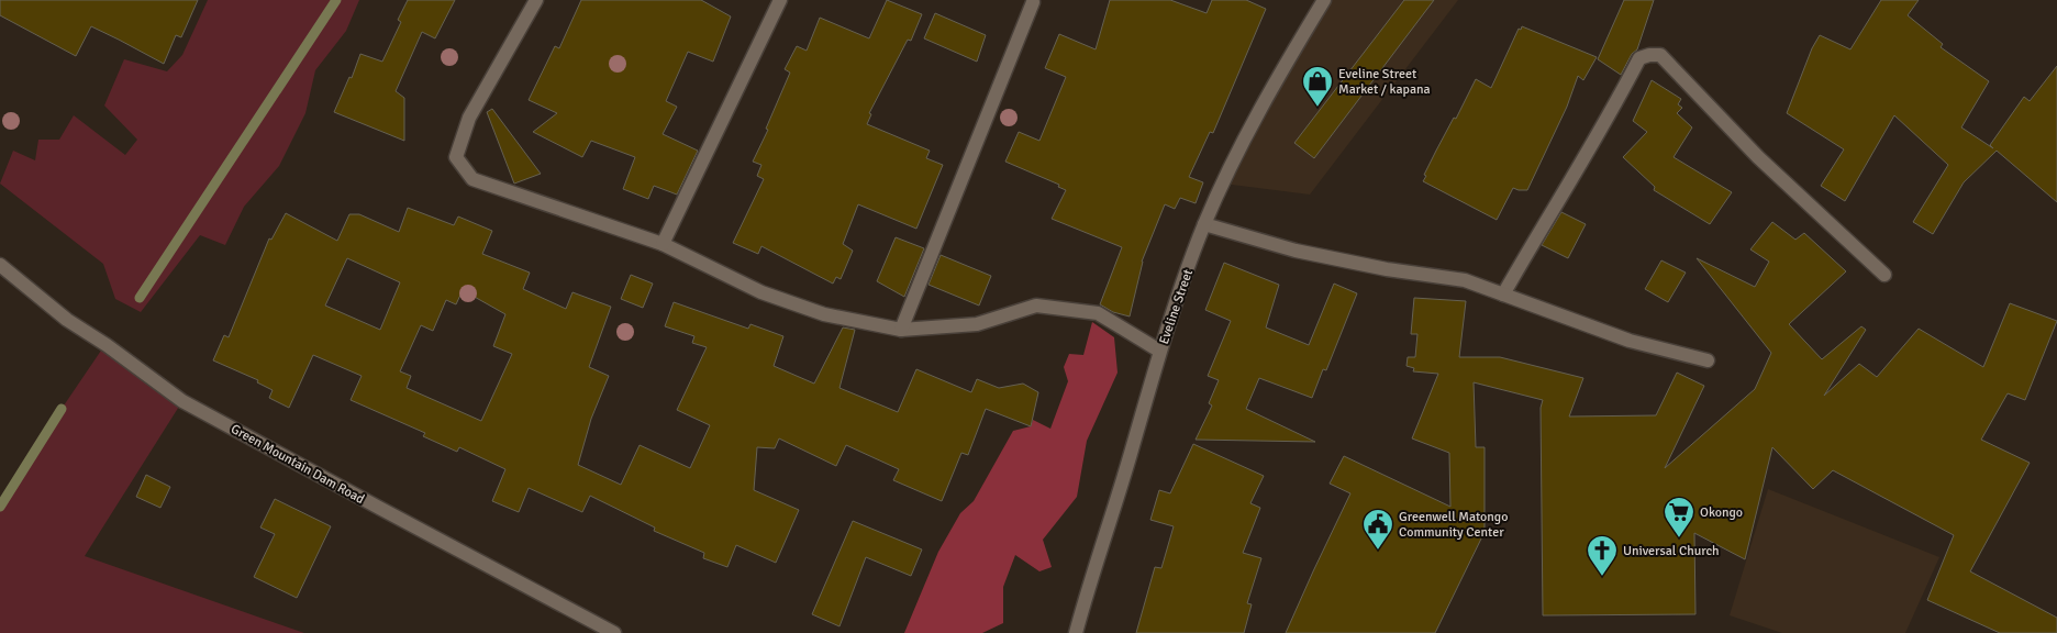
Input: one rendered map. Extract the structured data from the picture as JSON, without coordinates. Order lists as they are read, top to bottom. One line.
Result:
{"streets":{"street":["Eveline Street","Green Mountain Dam Road"]},"places":{"shop":["Eveline Street Market / kapana"],"supermarket":["Okongo"],"public building":["Greenwell Matongo Community Center"],"church":["Universal Church"]}}
